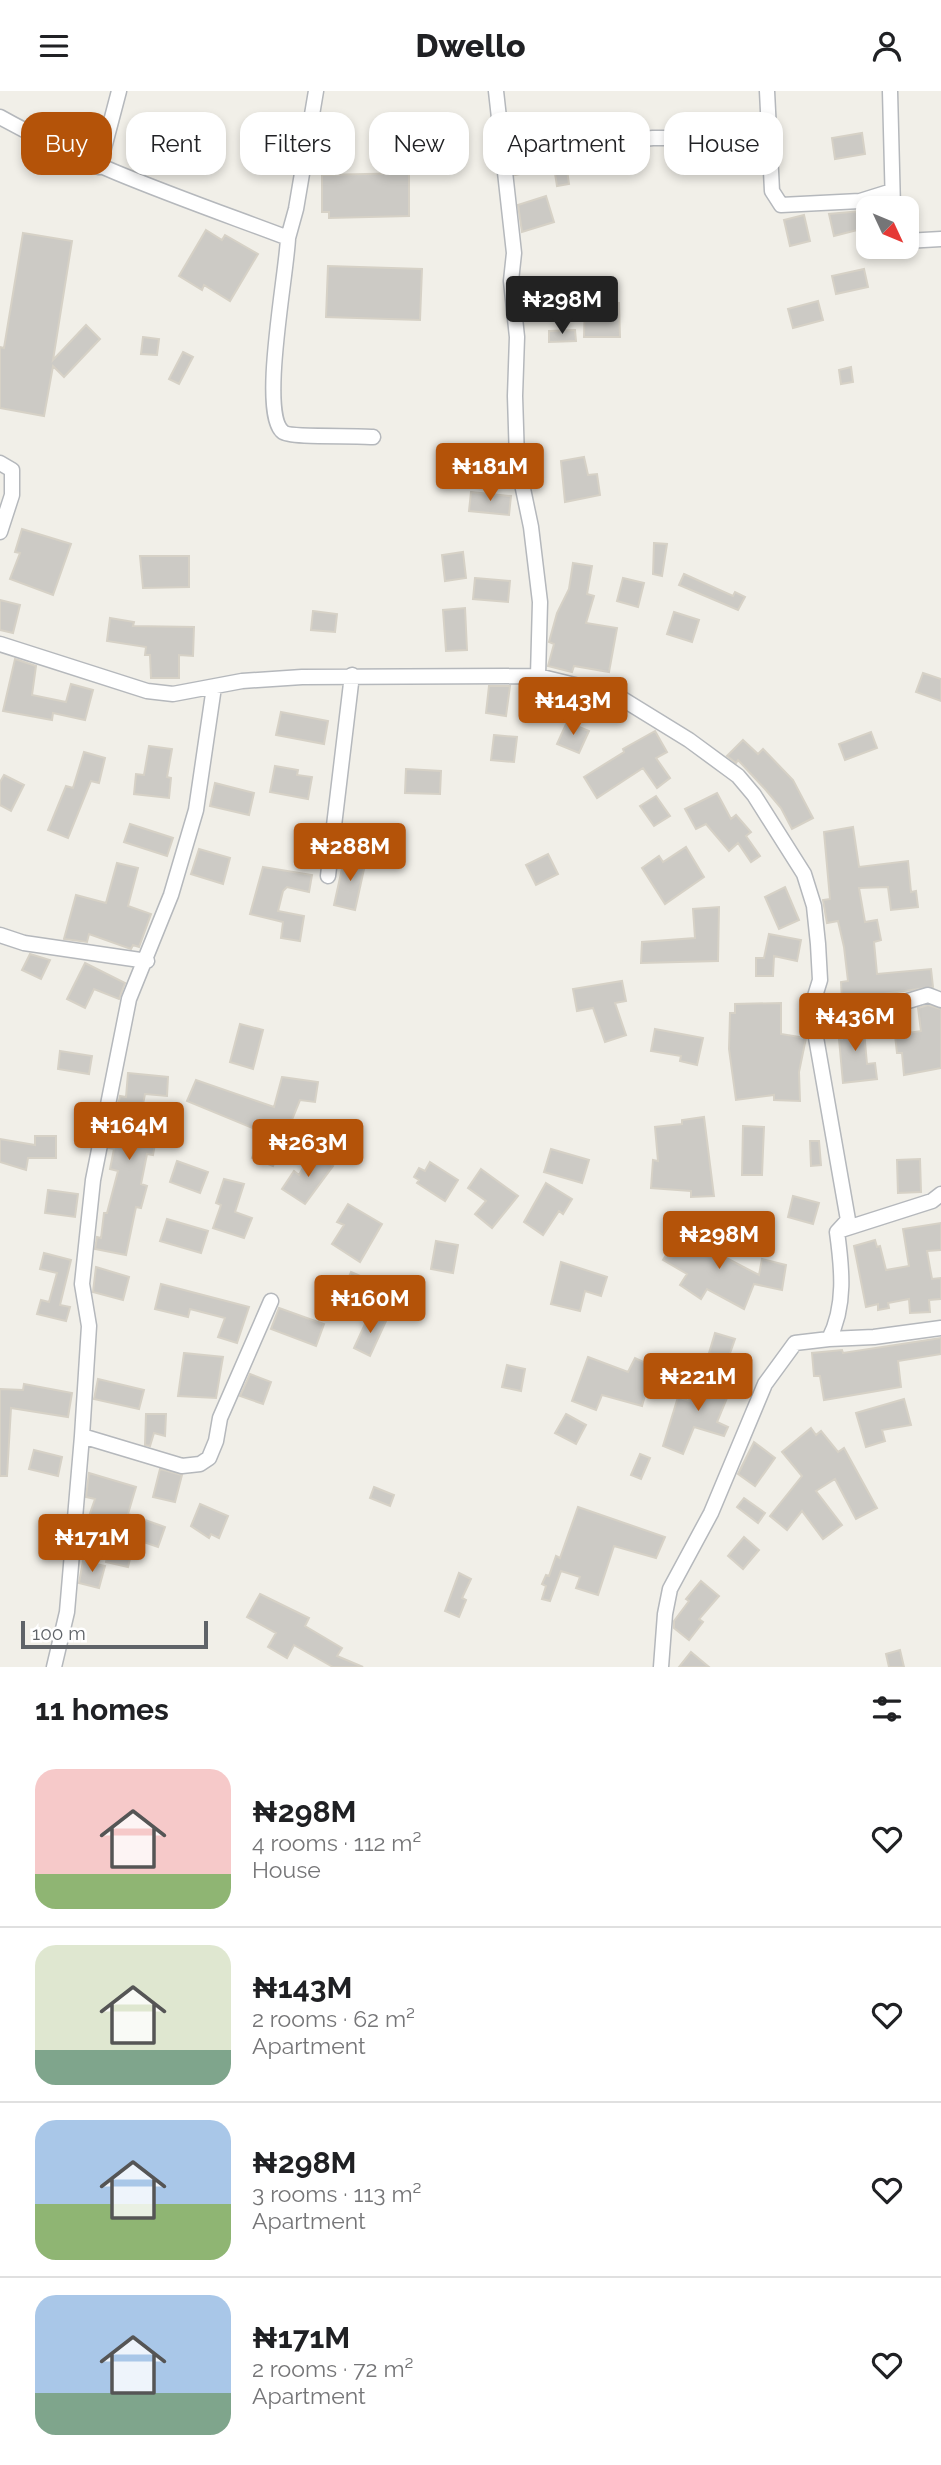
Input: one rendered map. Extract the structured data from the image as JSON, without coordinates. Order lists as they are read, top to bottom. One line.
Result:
{"scale_bar":"100 m","north":"bottom right","page":{"header":"Dwello","chip":["Buy","Rent","Filters","New","Apartment","House"],"price":["₦298M","₦181M","₦143M","₦288M","₦436M","₦164M","₦263M","₦298M","₦160M","₦221M","₦171M"],"scale":"100 m","heading":"11 homes","list":[{"name":"₦298M","note":"4 rooms · 112 m² · House"},{"name":"₦143M","note":"2 rooms · 62 m² · Apartment"},{"name":"₦298M","note":"3 rooms · 113 m² · Apartment"},{"name":"₦171M","note":"2 rooms · 72 m² · Apartment"}]}}
